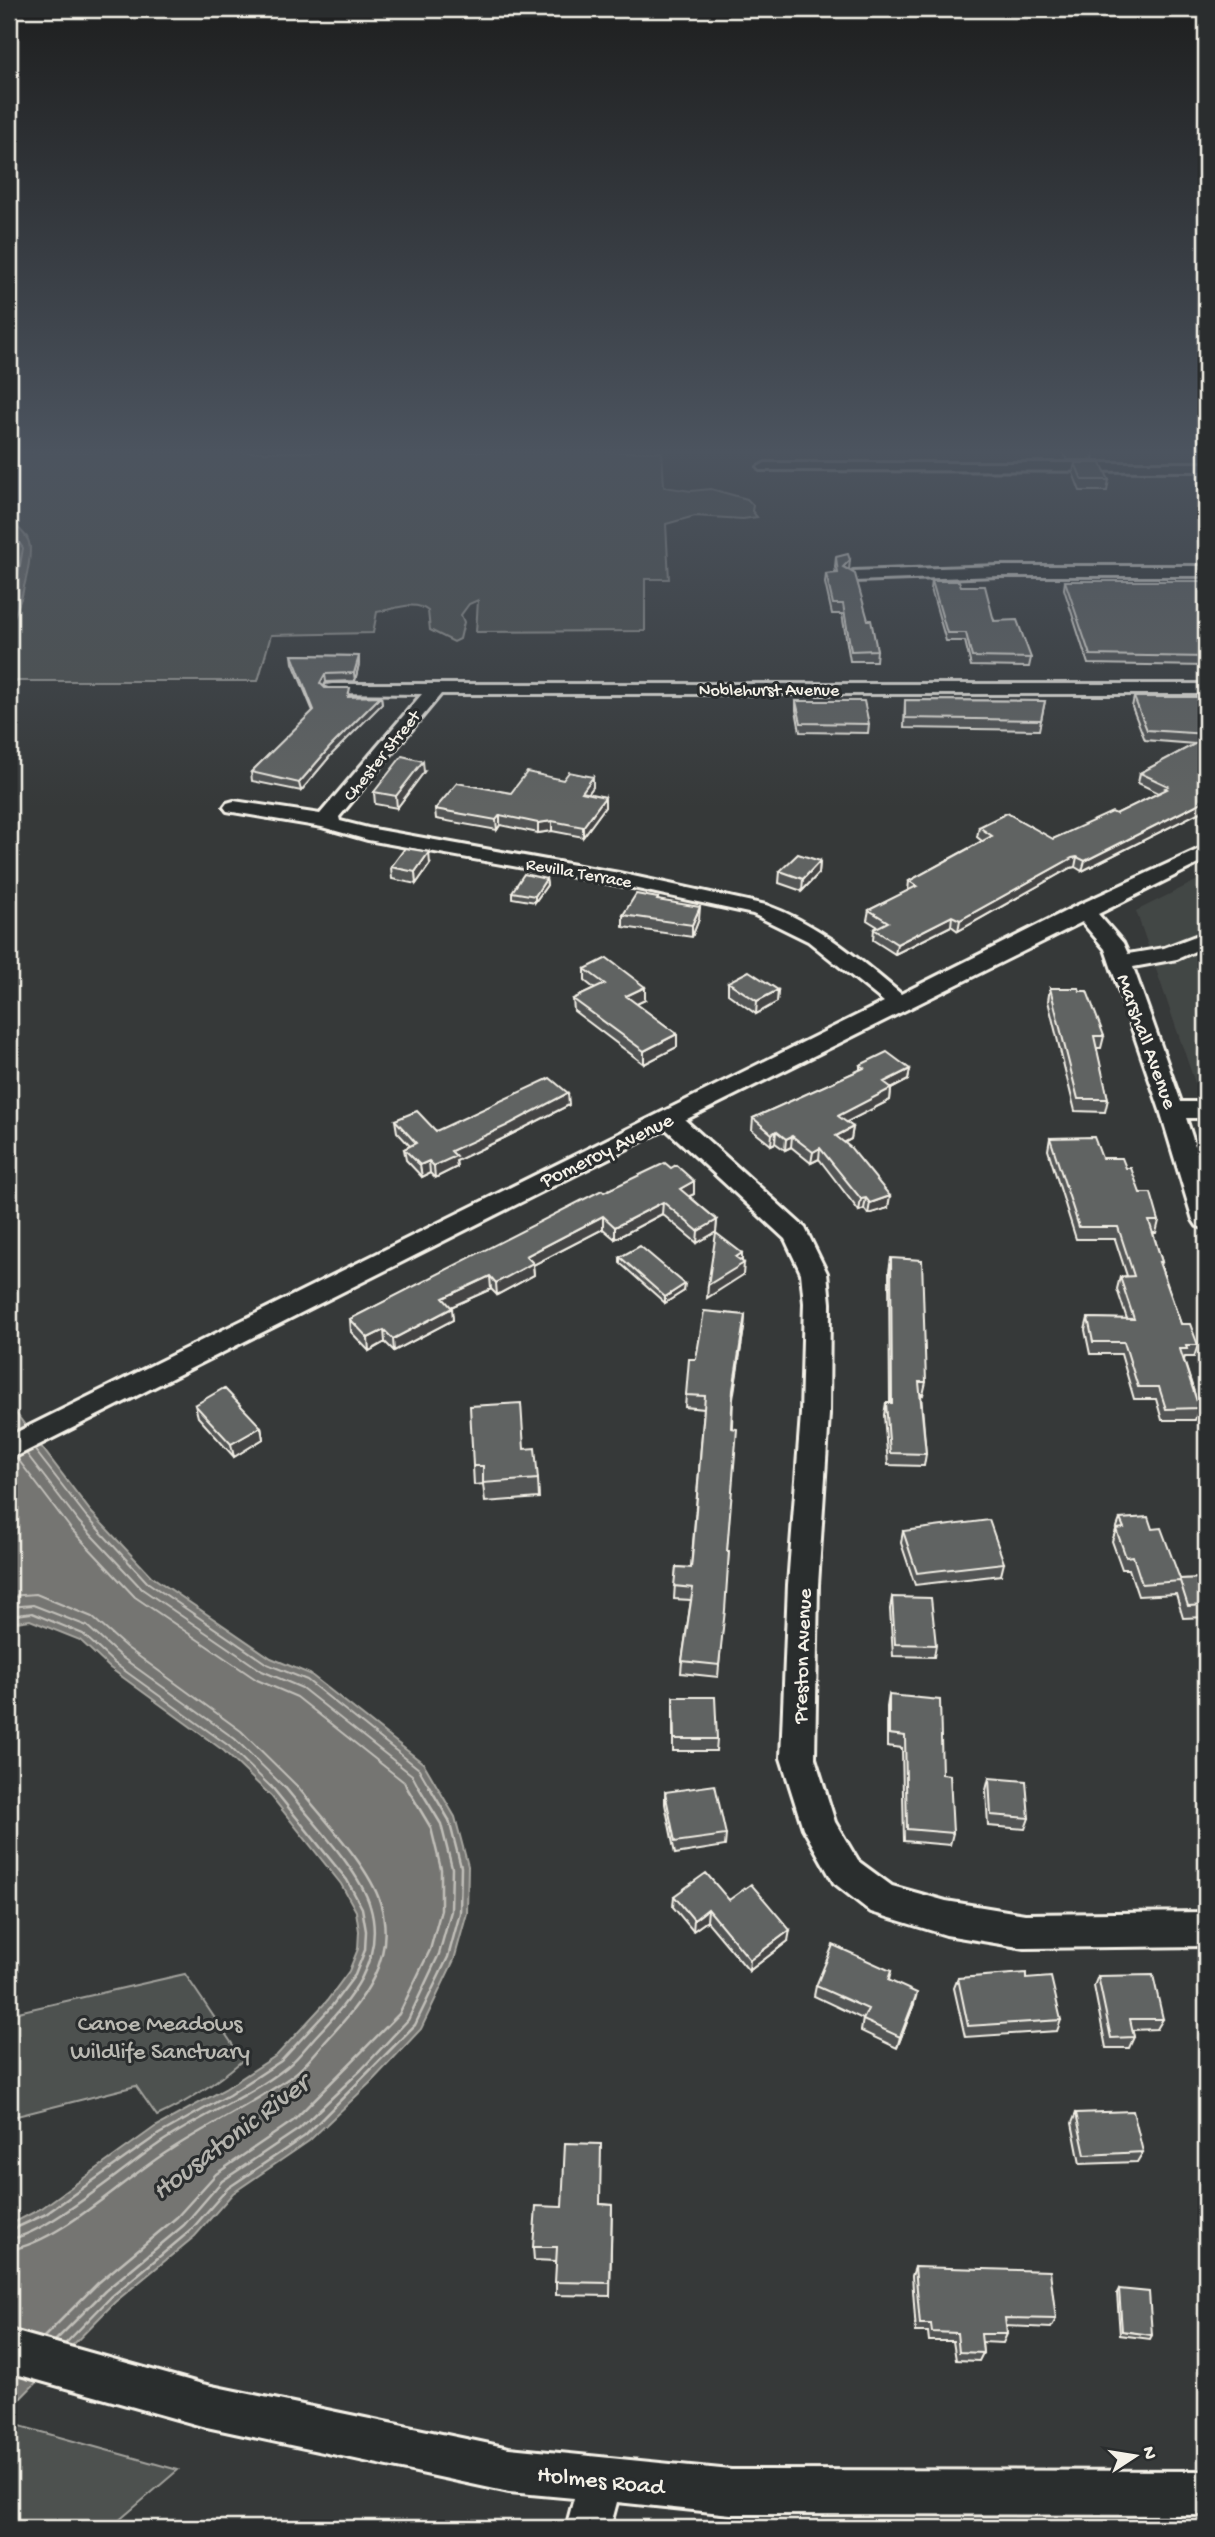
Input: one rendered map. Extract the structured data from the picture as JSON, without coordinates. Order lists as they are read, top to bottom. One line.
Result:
{"streets":{"street":["Noblehurst Avenue","Chester Street","Revilla Terrace","Marshall Avenue","Pomeroy Avenue","Preston Avenue","Holmes Road"]},"crossings":[["Noblehurst Avenue","Chester Street"],["Chester Street","Revilla Terrace"],["Revilla Terrace","Pomeroy Avenue"],["Marshall Avenue","Pomeroy Avenue"],["Pomeroy Avenue","Preston Avenue"]],"water":["Housatonic River"],"parks":["Canoe Meadows Wildlife Sanctuary"],"north":"right"}
